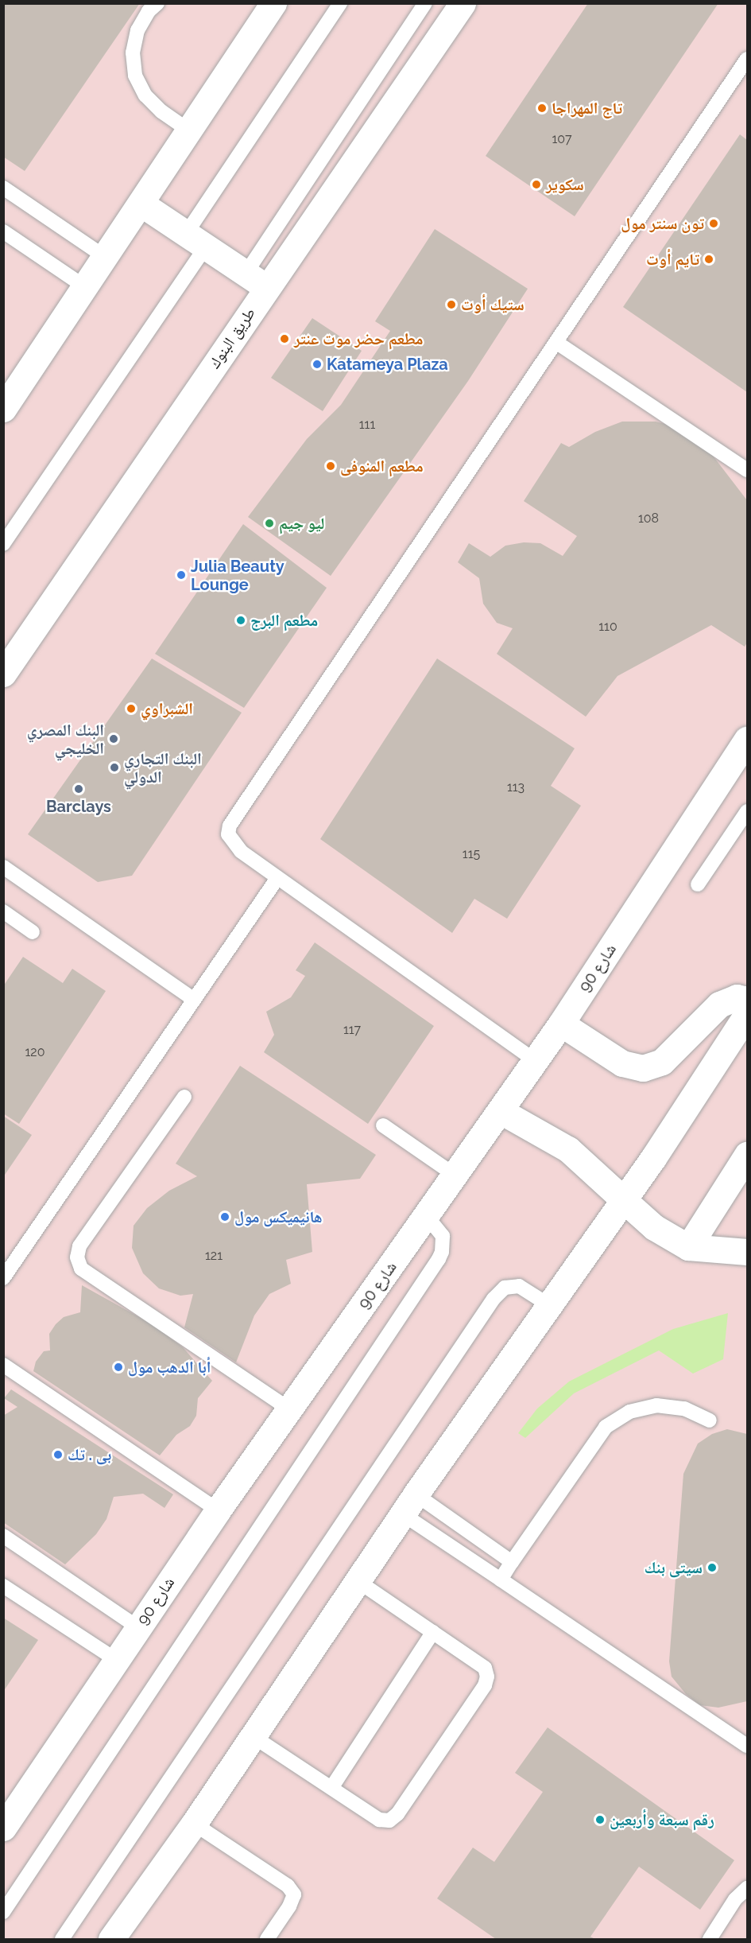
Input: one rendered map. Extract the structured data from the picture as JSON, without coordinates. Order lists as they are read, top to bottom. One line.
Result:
{"streets":{"street":["طريق البنوك","شارع 90"]},"places":["تاج المهراجا","سكوير","تون سنتر مول","تايم أوت","ستيك أوت","مطعم حضر موت عنتر","Katameya Plaza","مطعم المنوفى","ليو جيم","Julia Beauty Lounge","مطعم البرج","الشبراوي","البنك المصري الخليجي","البنك التجاري الدولي","Barclays","هانيميكس مول","أبا الدهب مول","بى . تك","سيتى بنك","رقم سبعة وأربعين"],"house_numbers":["107","111","108","110","113","115","117","120","121"]}
